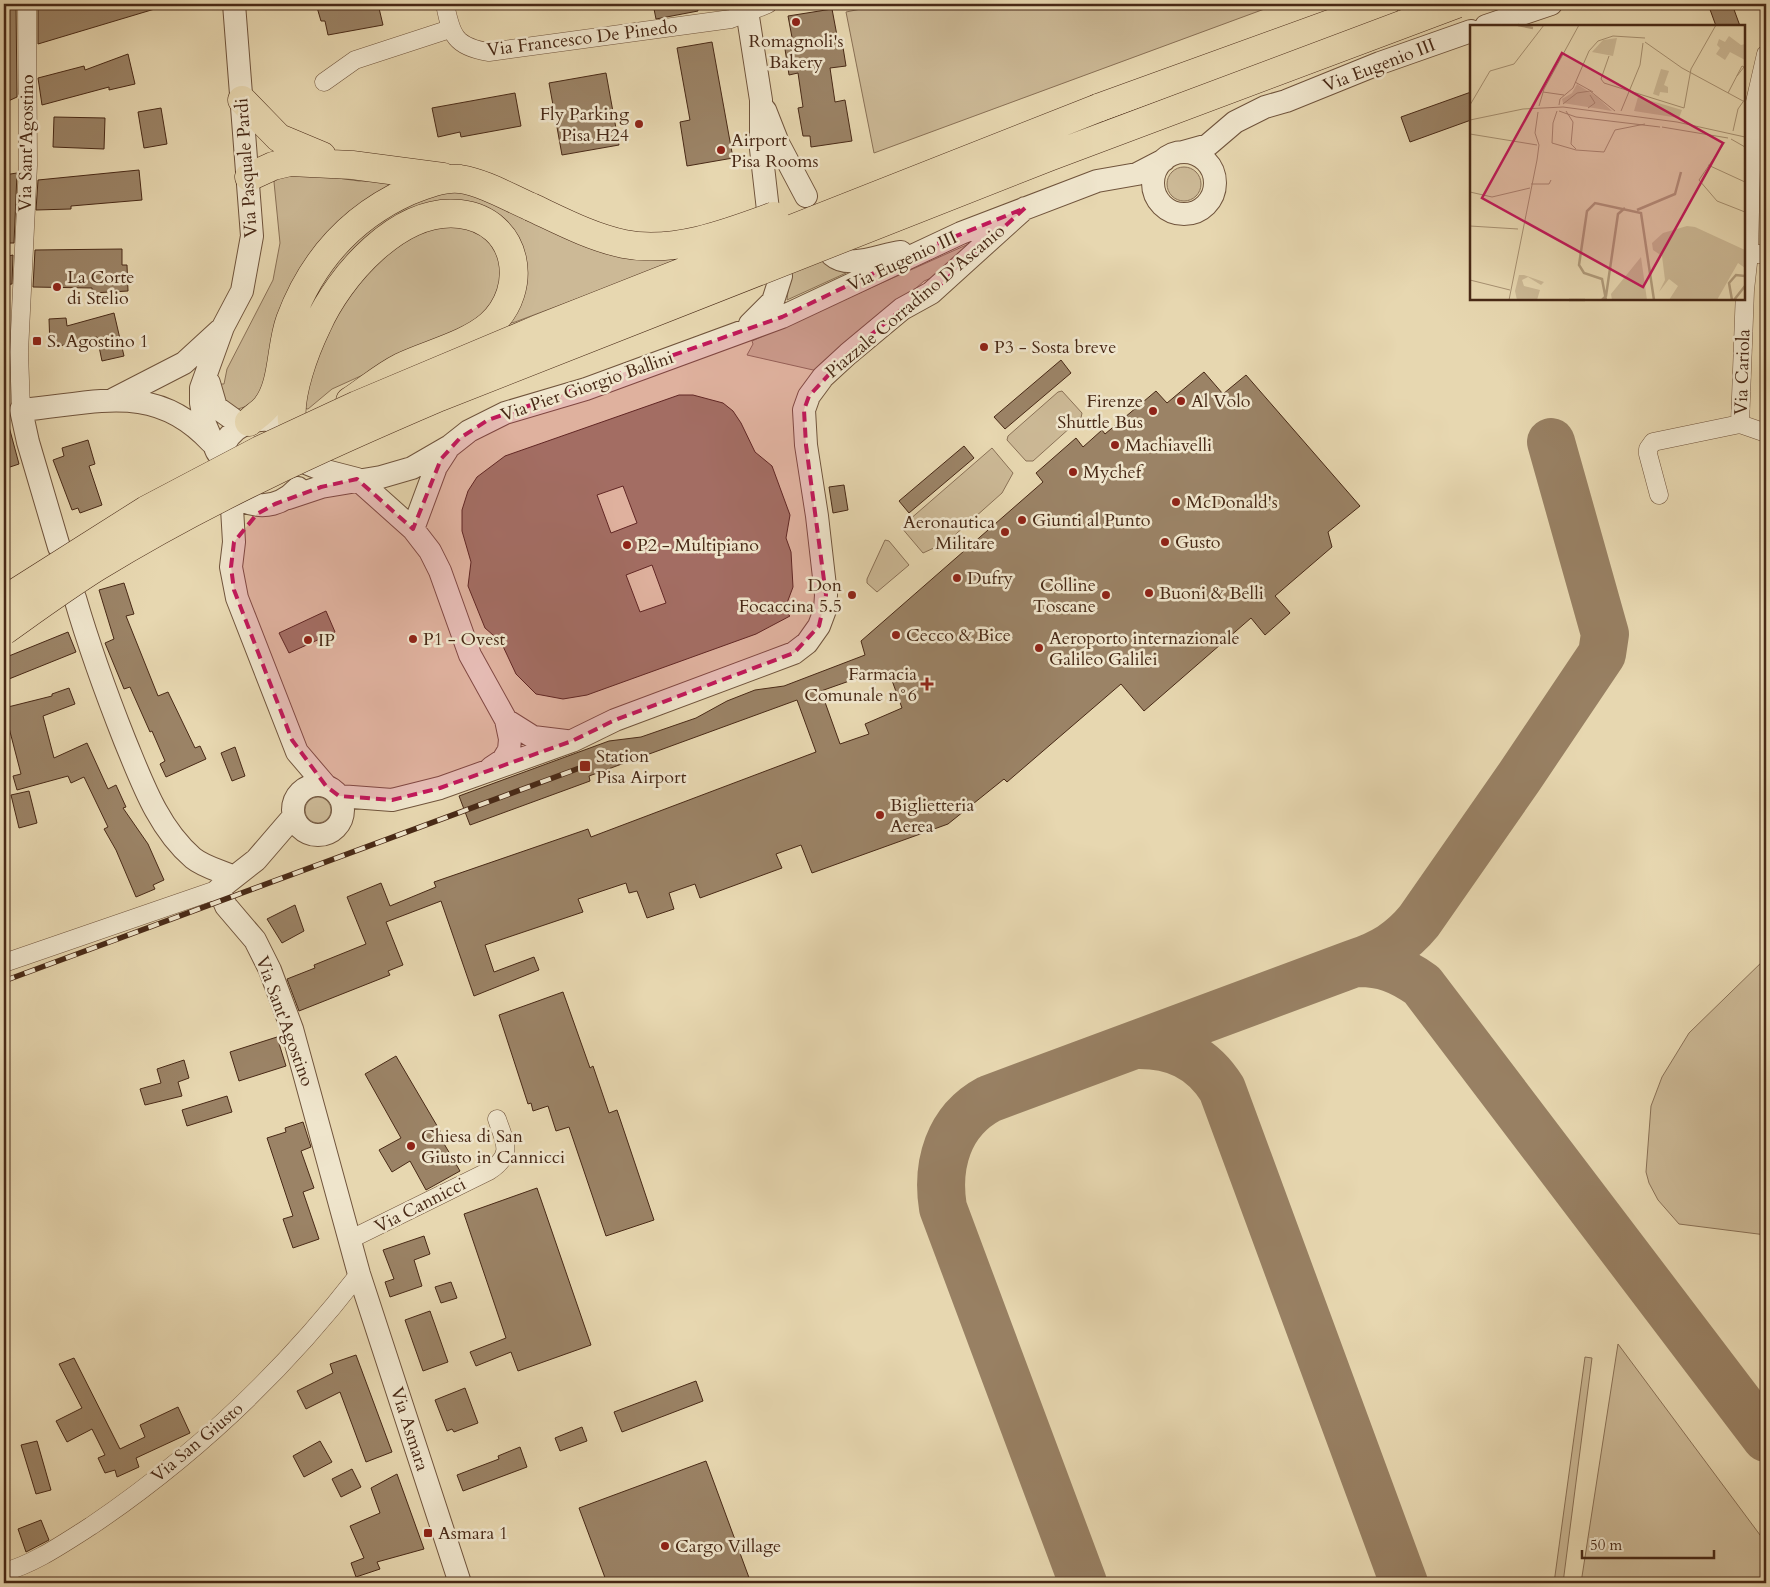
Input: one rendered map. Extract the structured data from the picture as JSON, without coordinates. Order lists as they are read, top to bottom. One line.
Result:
{"streets":{"street":["Via Francesco De Pinedo","Via Eugenio III","Via Sant'Agostino","Via Pasquale Pardi","Piazzale Corradino D'Ascanio","Via Cariola","Via Pier Giorgio Ballini","Via Cannicci","Via Asmara","Via San Giusto"]},"crossings":[["Via Eugenio III","Piazzale Corradino D'Ascanio"],["Via Eugenio III","Via Pier Giorgio Ballini"],["Via Sant'Agostino","Via Pasquale Pardi"],["Via Sant'Agostino","Via Cannicci"],["Via Sant'Agostino","Via Asmara"],["Via Sant'Agostino","Via San Giusto"],["Piazzale Corradino D'Ascanio","Via Pier Giorgio Ballini"],["Via Asmara","Via San Giusto"]],"places":{"other":["Romagnoli's Bakery","Fly Parking Pisa H24","Airport Pisa Rooms","La Corte di Stelio","P3 - Sosta breve","Al Volo","Firenze Shuttle Bus","Machiavelli","Mychef","McDonald's","Giunti al Punto","Aeronautica Militare","Gusto","P2 - Multipiano","Dufry","Buoni & Belli","Don Focaccina 5.5","Colline Toscane","Cecco & Bice","P1 - Ovest","IP","Aeroporto internazionale Galileo Galilei","Biglietteria Aerea","Chiesa di San Giusto in Cannicci","Cargo Village"],"transit":["S. Agostino 1","Station Pisa Airport","Asmara 1"],"health":["Farmacia Comunale n°6"]},"scale_bar":"50 m"}
